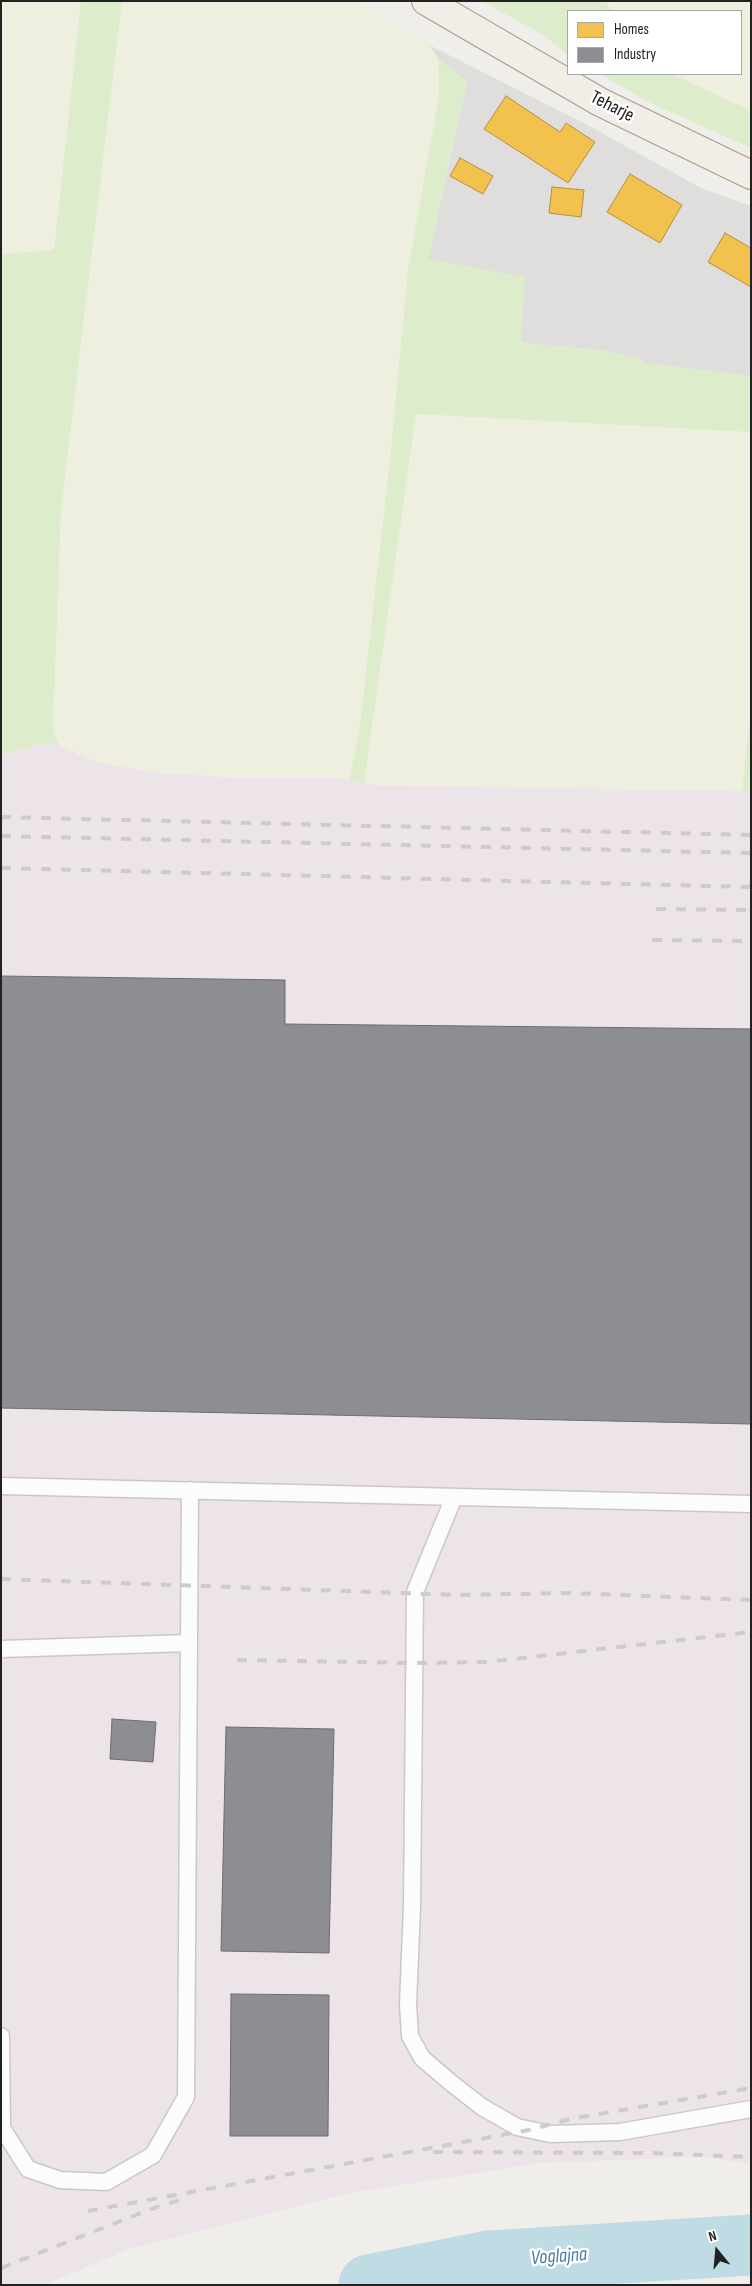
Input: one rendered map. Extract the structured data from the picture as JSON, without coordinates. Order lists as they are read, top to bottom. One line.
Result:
{"streets":{"main road":["Teharje"]},"water":["Voglajna"],"legend":["Homes","Industry"],"north":"top"}
